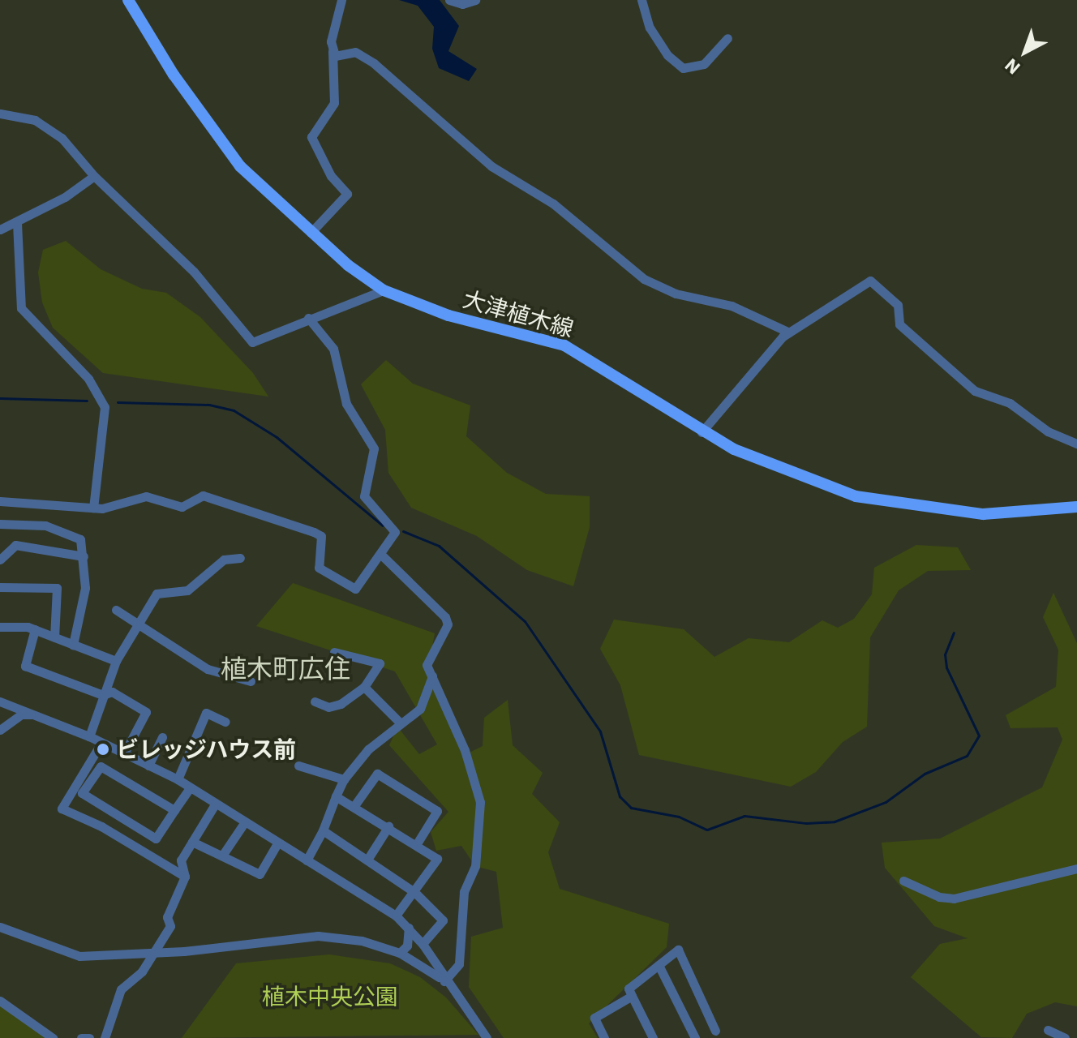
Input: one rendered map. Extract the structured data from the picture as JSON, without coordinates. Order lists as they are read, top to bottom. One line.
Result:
{"streets":{"main road":["大津植木線"]},"districts":["植木町広住"],"parks":["植木中央公園"],"places":["ビレッジハウス前"],"north":"bottom left"}
